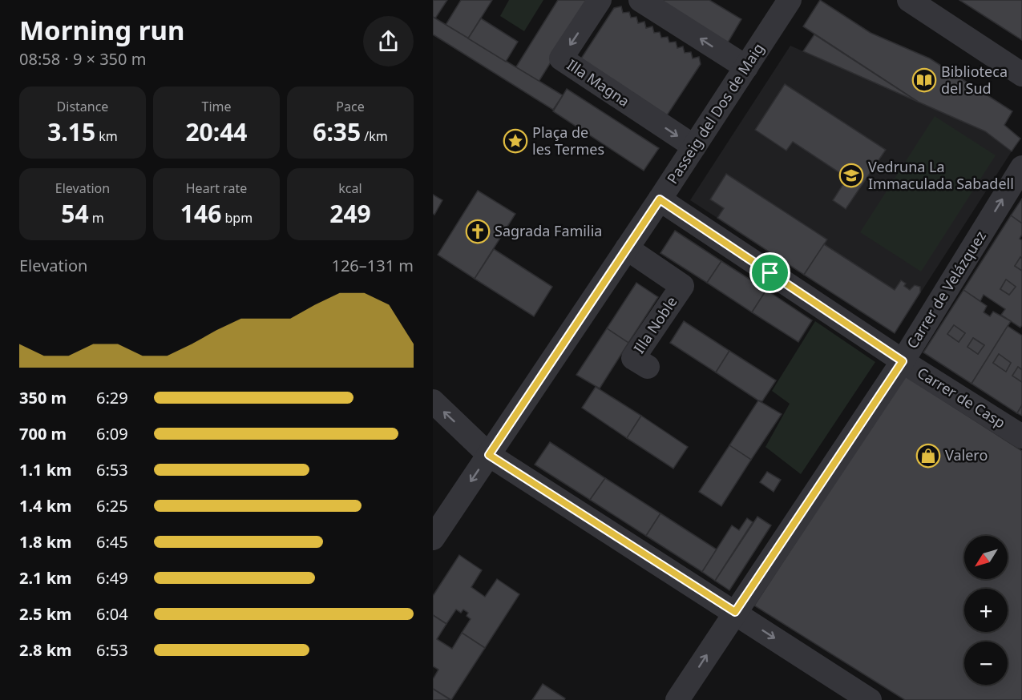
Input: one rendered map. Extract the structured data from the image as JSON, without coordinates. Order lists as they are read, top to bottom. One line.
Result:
{"streets":{"street":["Illa Magna","Passeig del Dos de Maig","Carrer de Velázquez","Illa Noble","Carrer de Casp"]},"crossings":[["Illa Magna","Passeig del Dos de Maig"],["Passeig del Dos de Maig","Illa Noble"],["Passeig del Dos de Maig","Carrer de Casp"],["Carrer de Velázquez","Carrer de Casp"]],"one_way":["Carrer de Velázquez"],"places":{"library":["Biblioteca del Sud"],"place":["Plaça de les Termes"],"school or university":["Vedruna La Immaculada Sabadell"],"church":["Sagrada Familia"],"shop":["Valero"]},"north":"bottom left","page":{"heading":["Morning run","08:58 · 9 × 350 m"],"stats":[["Distance","3.15 km"],["Time","20:44"],["Pace","6:35 /km"],["Elevation","54 m"],["Heart rate","146 bpm"],["kcal","249"]],"chart":["Elevation","126–131 m"],"list":[{"name":"350 m","note":"6:29"},{"name":"700 m","note":"6:09"},{"name":"1.1 km","note":"6:53"},{"name":"1.4 km","note":"6:25"},{"name":"1.8 km","note":"6:45"},{"name":"2.1 km","note":"6:49"},{"name":"2.5 km","note":"6:04"},{"name":"2.8 km","note":"6:53"}],"map_buttons":["+","−"]}}
